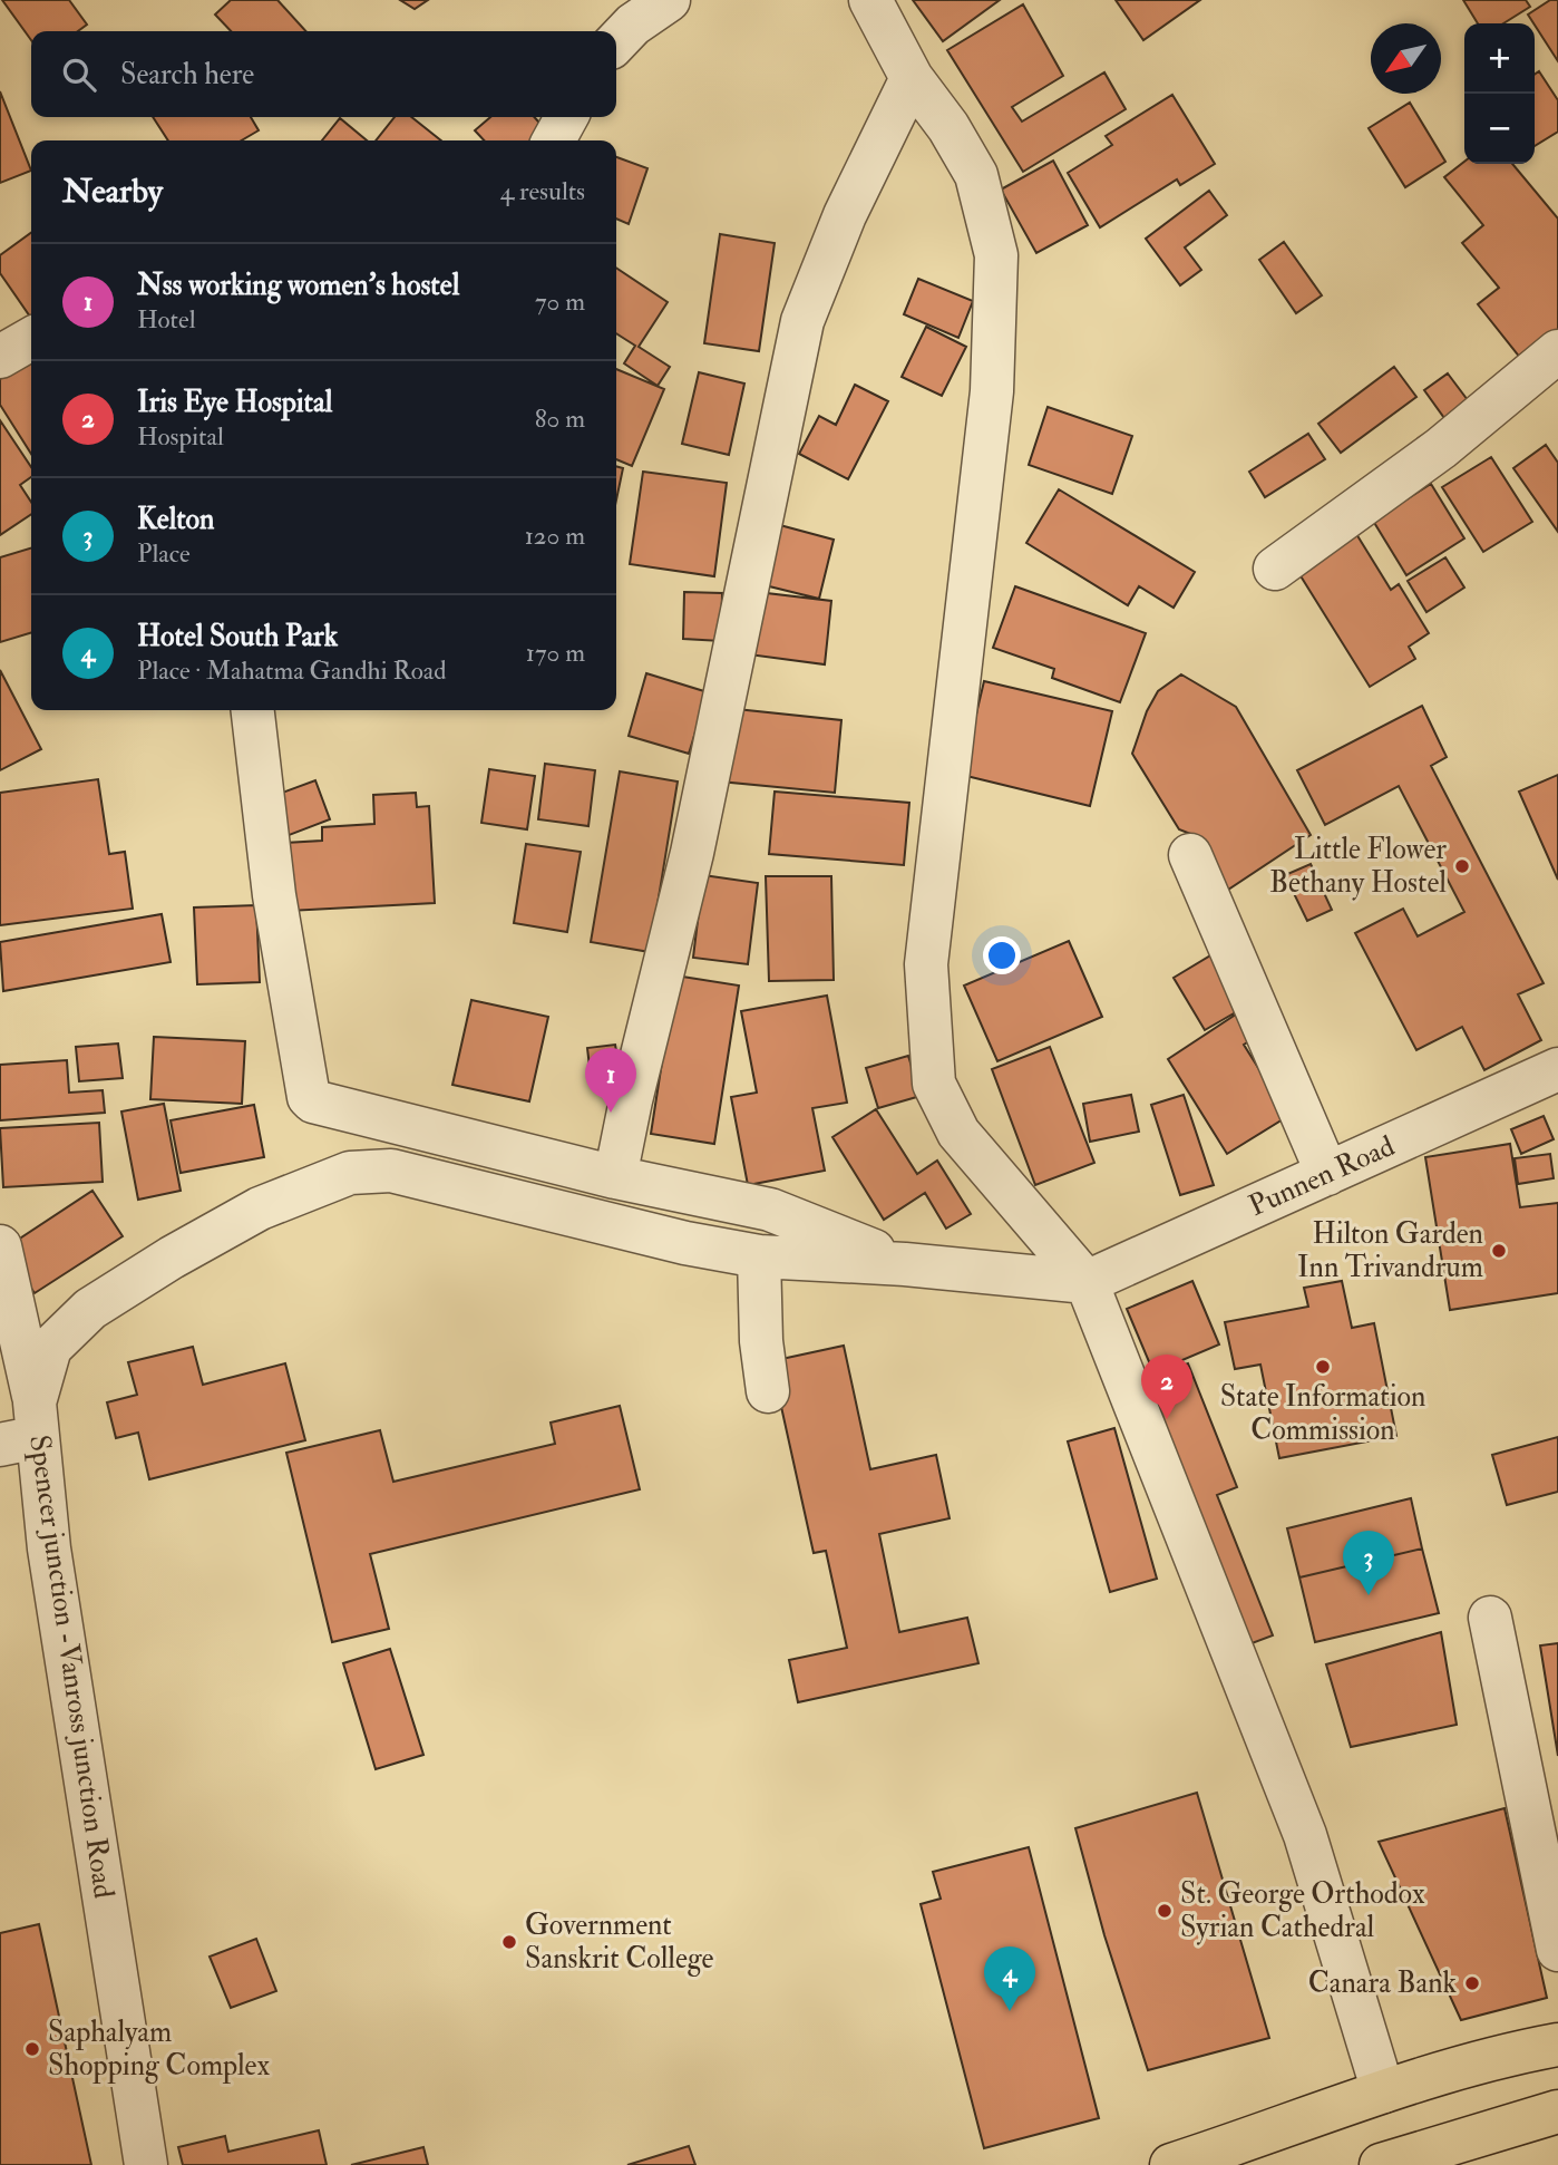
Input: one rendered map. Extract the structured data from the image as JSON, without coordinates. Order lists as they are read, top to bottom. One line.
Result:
{"streets":{"street":["Punnen Road","Spencer junction -Vanross junction Road"]},"crossings":[["Punnen Road","Spencer junction -Vanross junction Road"]],"places":["Little Flower Bethany Hostel","Hilton Garden Inn Trivandrum","State Information Commission","St. George Orthodox Syrian Cathedral","Government Sanskrit College","Canara Bank","Saphalyam Shopping Complex"],"north":"bottom left","page":{"map_buttons":["+","−"],"search":"Search here","heading":["Nearby","4 results"],"list":[{"mark":"1","name":"Nss working women's hostel","note":"Hotel","value":"70 m"},{"mark":"2","name":"Iris Eye Hospital","note":"Hospital","value":"80 m"},{"mark":"3","name":"Kelton","note":"Place","value":"120 m"},{"mark":"4","name":"Hotel South Park","note":"Place · Mahatma Gandhi Road","value":"170 m"}],"pins":["1","2","3","4"]}}
